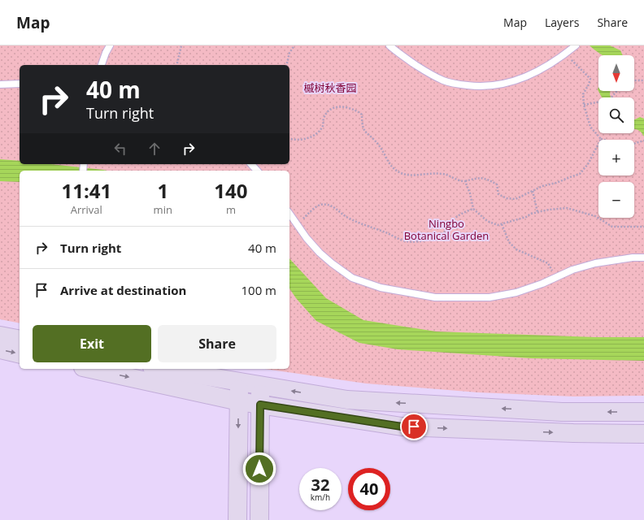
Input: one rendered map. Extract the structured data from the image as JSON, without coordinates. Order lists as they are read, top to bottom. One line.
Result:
{"parks":["槭树秋香园","Ningbo Botanical Garden"],"north":"bottom","page":{"header":"Map","nav":["Map","Layers","Share"],"map_buttons":["+","−"],"turn":["40 m","Turn right"],"eta":["11:41","Arrival","1","min","140","m"],"list":[{"name":"Turn right","value":"40 m"},{"name":"Arrive at destination","value":"100 m"}],"buttons":["Exit","Share"],"speed":"32 km/h","limit":"40"}}
